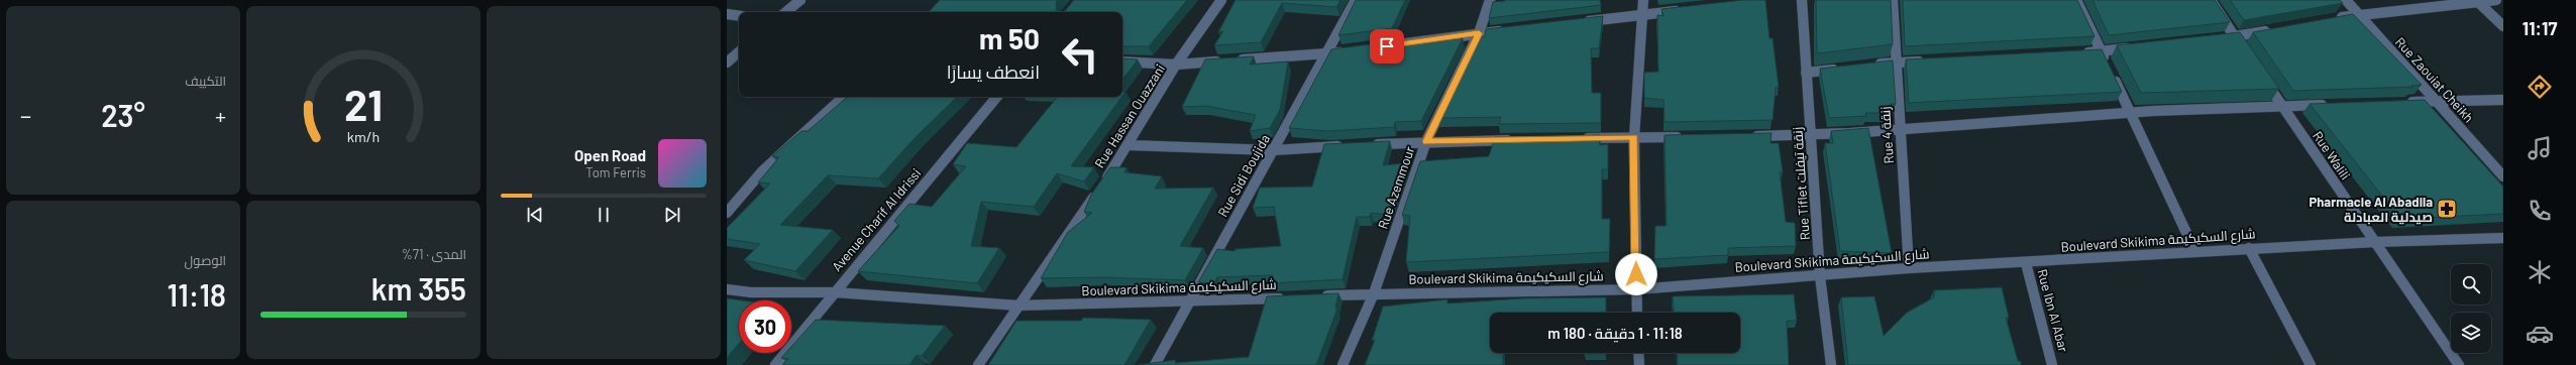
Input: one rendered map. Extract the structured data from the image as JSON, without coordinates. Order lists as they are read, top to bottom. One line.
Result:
{"streets":{"street":["Rue Zaouiat Cheikh","Rue Hassan Ouazzani","Rue 4 زنقة","Rue Walili","Rue Sidi Boujida","Rue Tiflet زنقة تيفلت","Rue Azemmour","Avenue Charif Al Idrissi","Boulevard Skikima شارع السكيكيمة","Rue Ibn Al Abar"]},"crossings":[["Rue Hassan Ouazzani","Boulevard Skikima شارع السكيكيمة"],["Rue 4 زنقة","Boulevard Skikima شارع السكيكيمة"],["Rue Walili","Boulevard Skikima شارع السكيكيمة"],["Rue Sidi Boujida","Boulevard Skikima شارع السكيكيمة"],["Rue Tiflet زنقة تيفلت","Boulevard Skikima شارع السكيكيمة"],["Rue Azemmour","Boulevard Skikima شارع السكيكيمة"],["Avenue Charif Al Idrissi","Boulevard Skikima شارع السكيكيمة"],["Boulevard Skikima شارع السكيكيمة","Rue Ibn Al Abar"]],"places":{"pharmacy":["Pharmacie Al Abadila صيدلية العبادلة"]},"page":{"tabs":"11:17","tile":["التكييف",["المدى · 71%","355 km"],["الوصول","11:18"]],"turn":["50 m","انعطف يسارًا"],"heat":["−","23°","+"],"song":["Open Road","Tom Ferris"],"limit":"30","trip":"11:18 · 1 دقيقة · 180 m","gauge":["21","km/h"]}}
